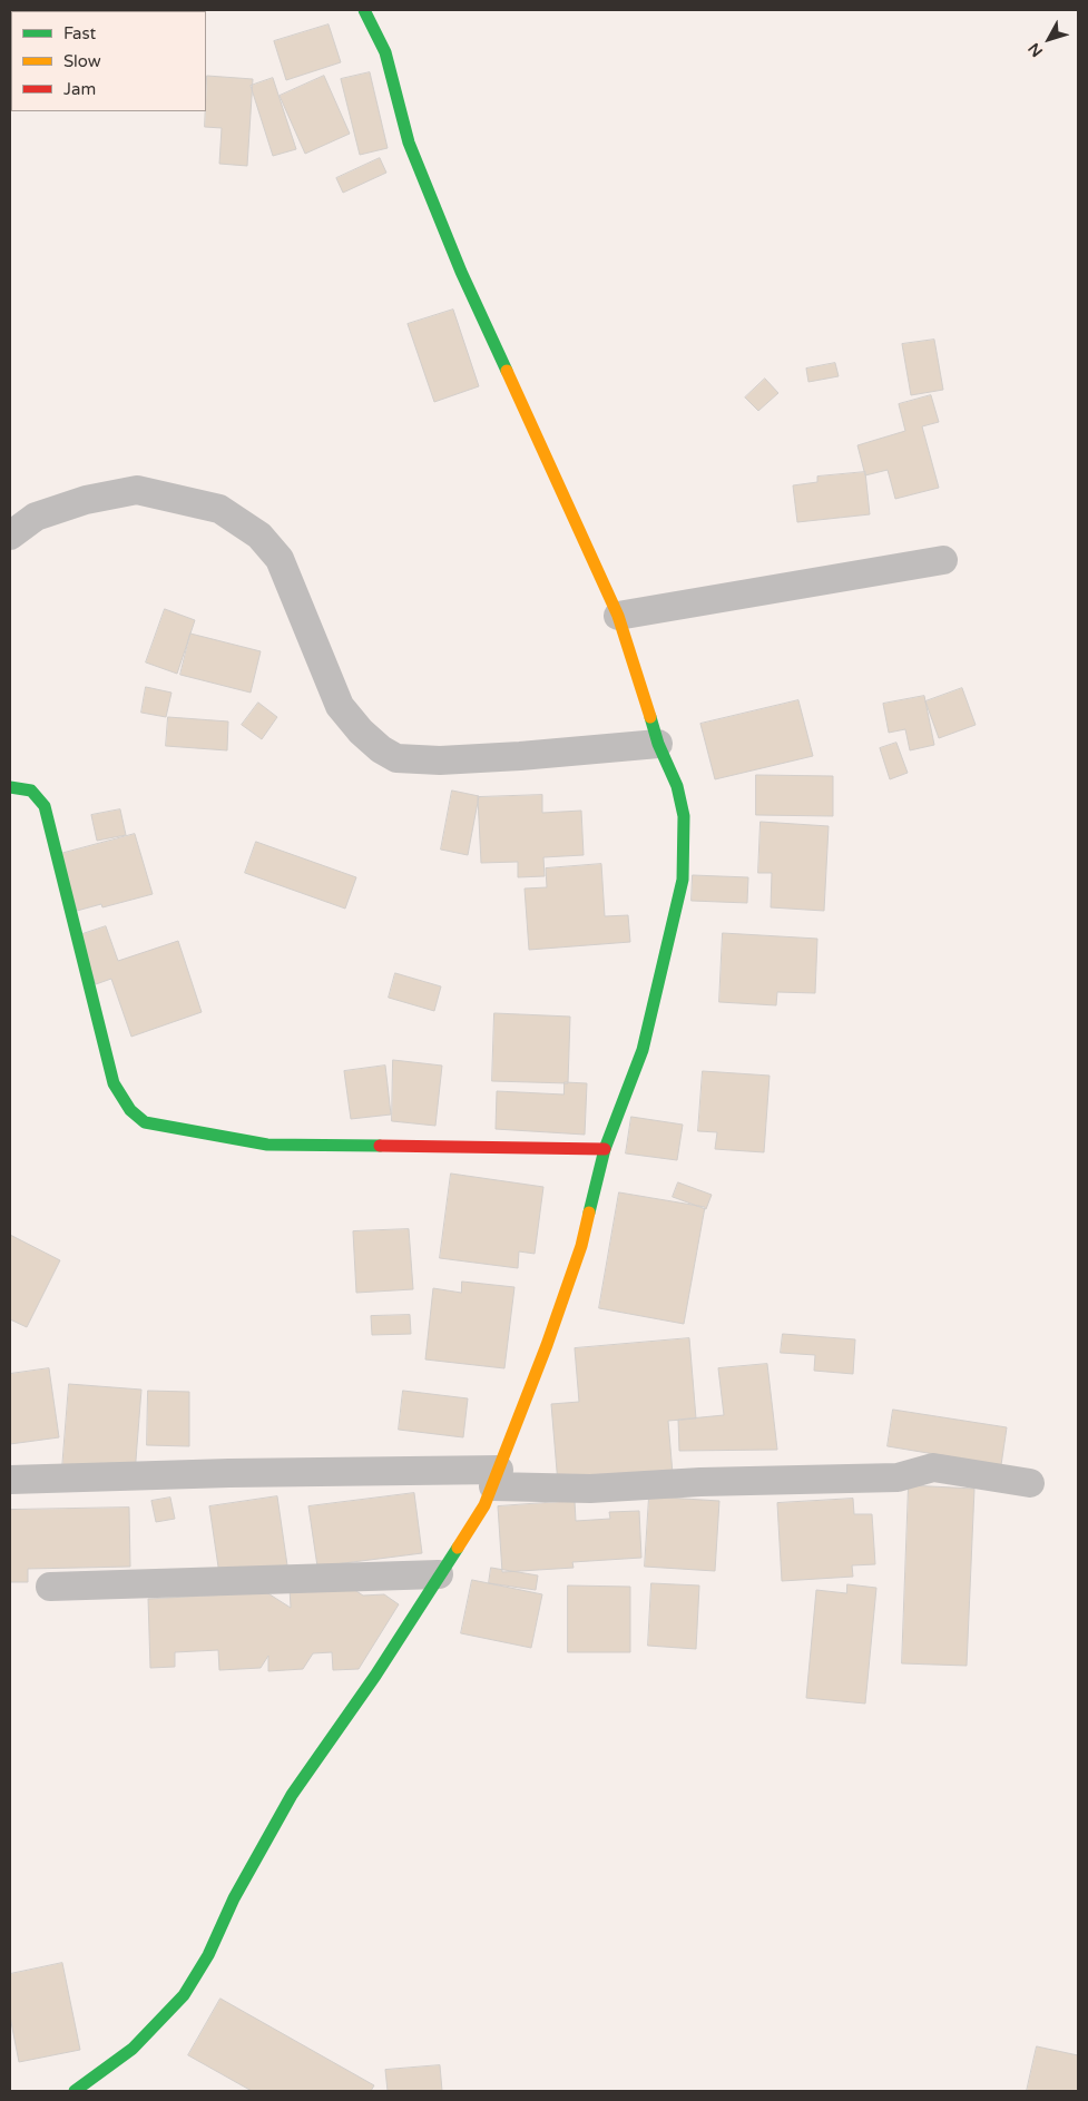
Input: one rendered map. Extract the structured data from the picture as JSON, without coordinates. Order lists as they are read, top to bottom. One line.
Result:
{"legend":["Fast","Slow","Jam"],"north":"bottom left"}
